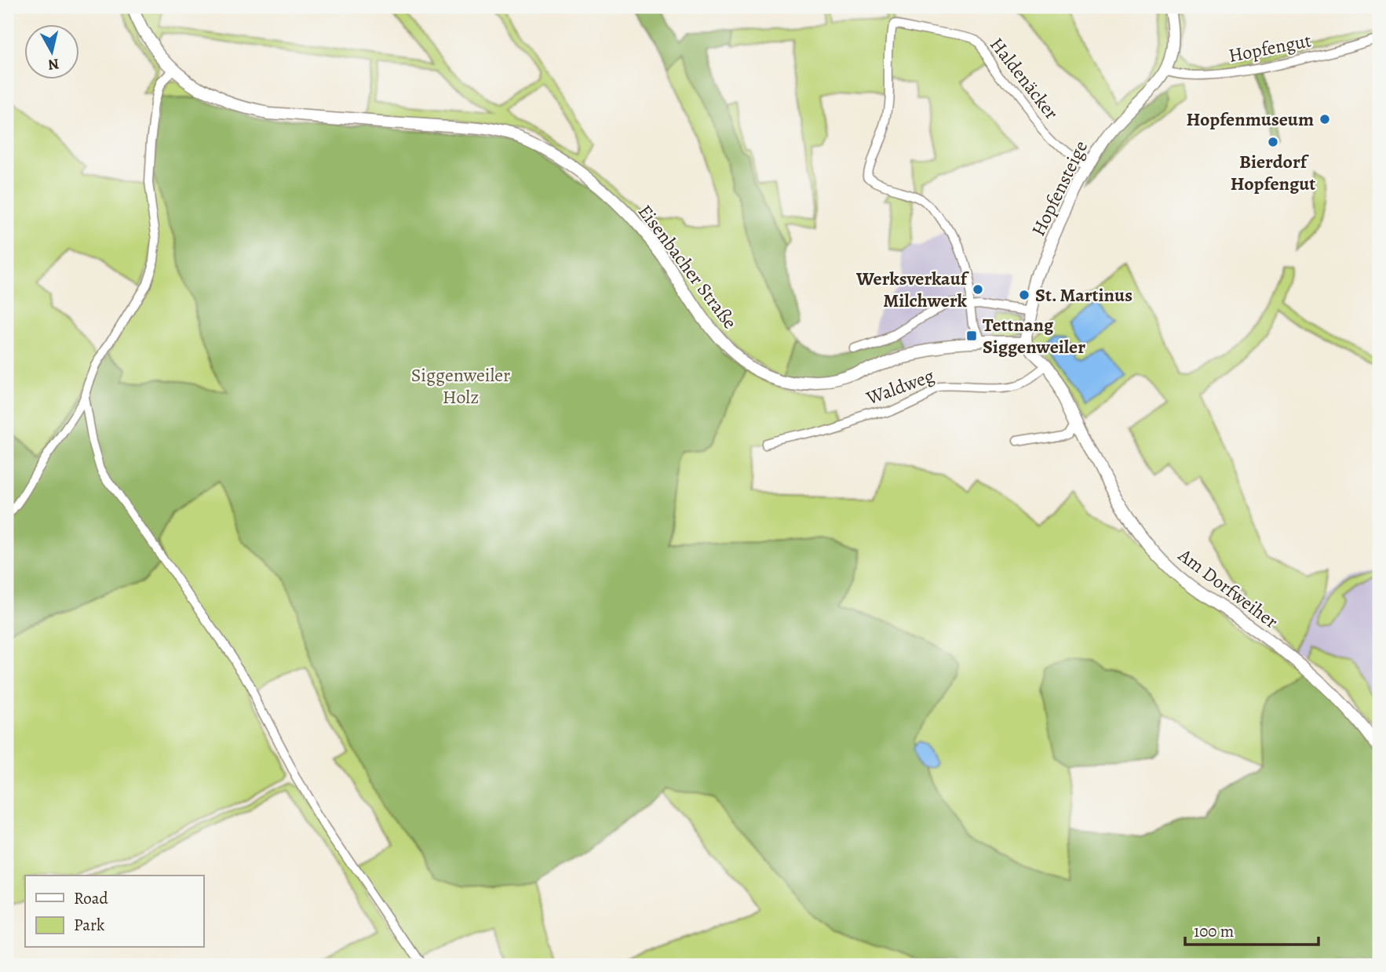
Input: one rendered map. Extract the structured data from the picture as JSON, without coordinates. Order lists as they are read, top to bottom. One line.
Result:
{"streets":{"street":["Hopfengut","Haldenäcker","Hopfensteige","Eisenbacher Straße","Waldweg","Am Dorfweiher"]},"crossings":[["Hopfengut","Hopfensteige"],["Haldenäcker","Hopfensteige"],["Hopfensteige","Eisenbacher Straße"],["Hopfensteige","Am Dorfweiher"],["Eisenbacher Straße","Am Dorfweiher"],["Waldweg","Am Dorfweiher"]],"parks":["Siggenweiler Holz"],"places":{"other":["Hopfenmuseum","Bierdorf Hopfengut","Werksverkauf Milchwerk","St. Martinus"],"transit":["Tettnang Siggenweiler"]},"legend":["Road","Park"],"scale_bar":"100 m","north":"bottom"}
